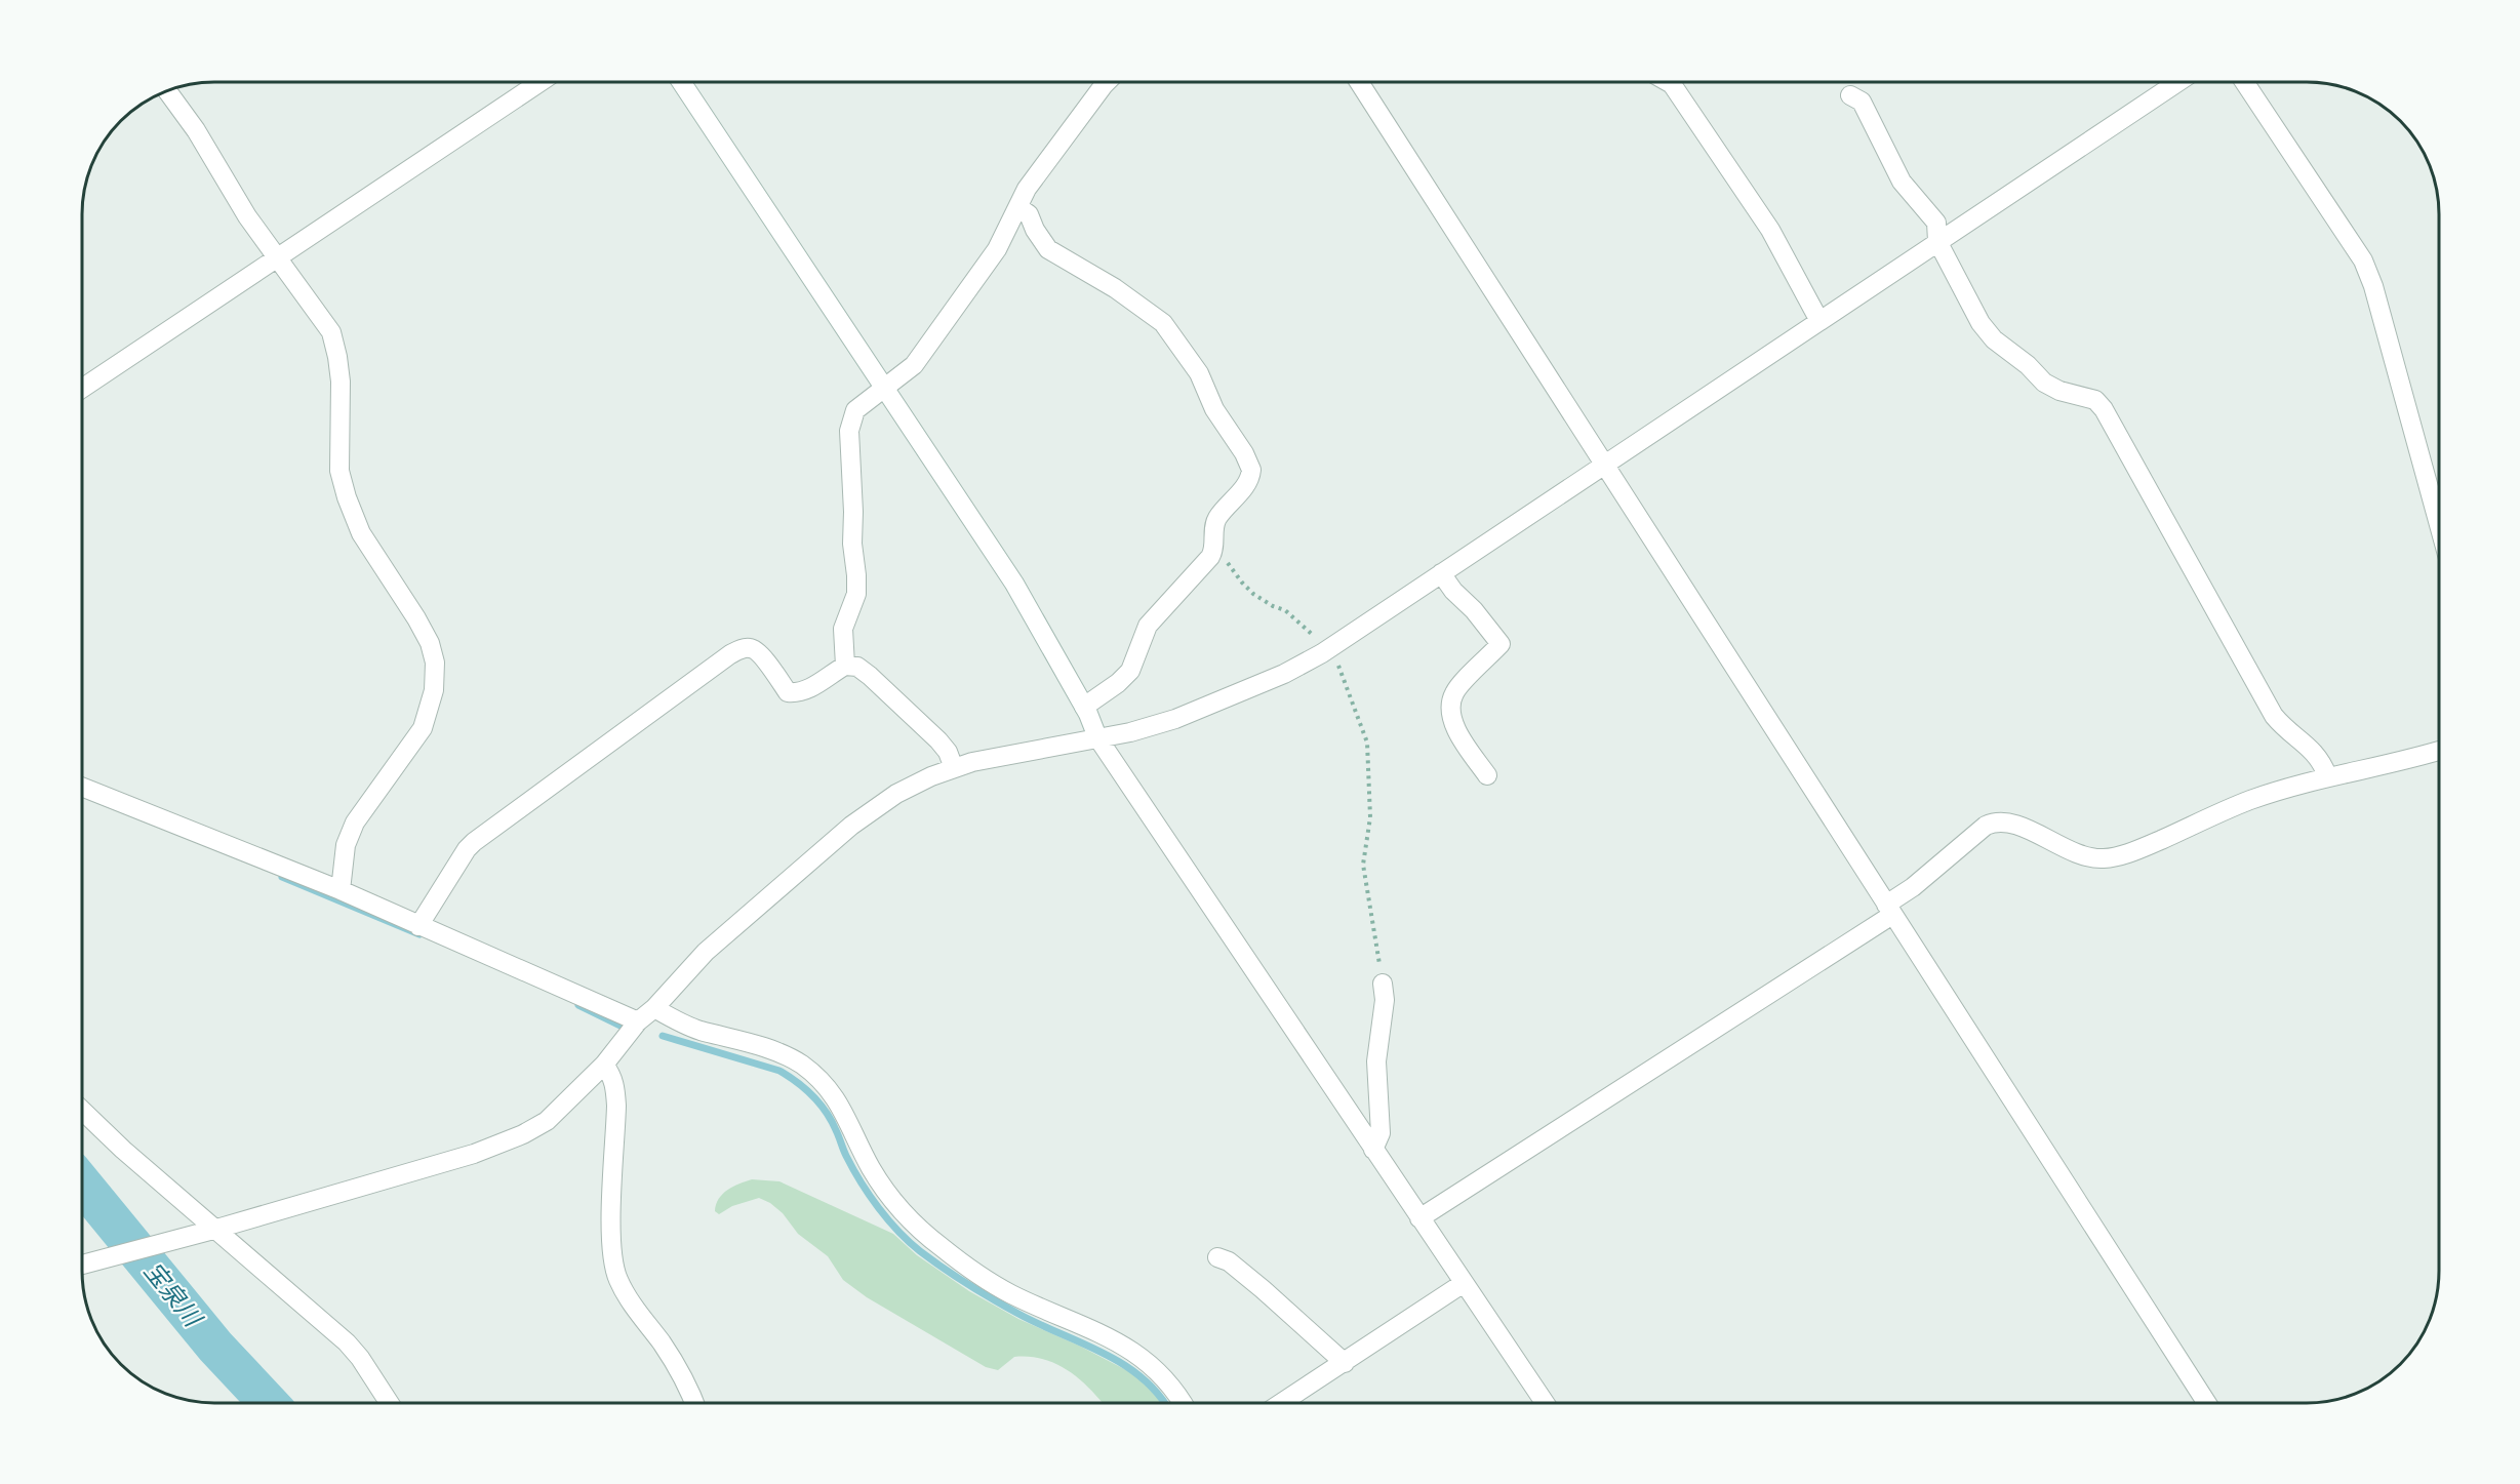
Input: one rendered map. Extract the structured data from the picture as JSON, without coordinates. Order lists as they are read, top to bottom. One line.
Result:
{"water":["宝泉川"]}
